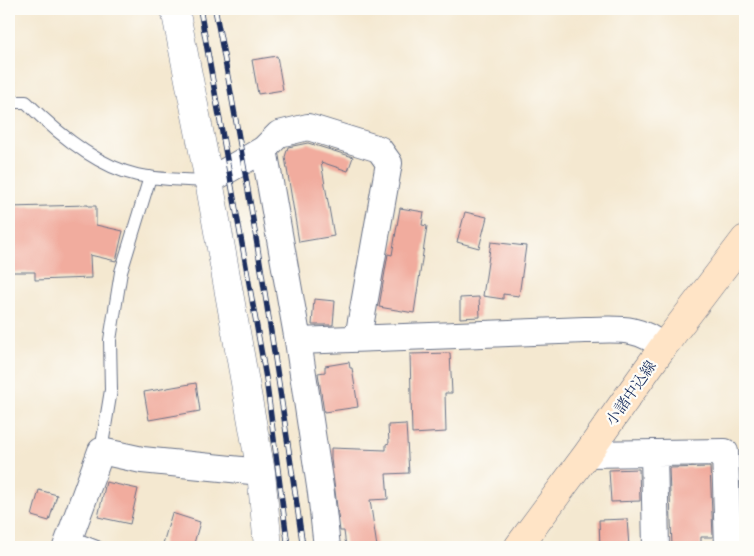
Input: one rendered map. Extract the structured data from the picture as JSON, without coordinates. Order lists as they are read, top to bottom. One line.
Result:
{"streets":{"main road":["小諸中込線"]}}
